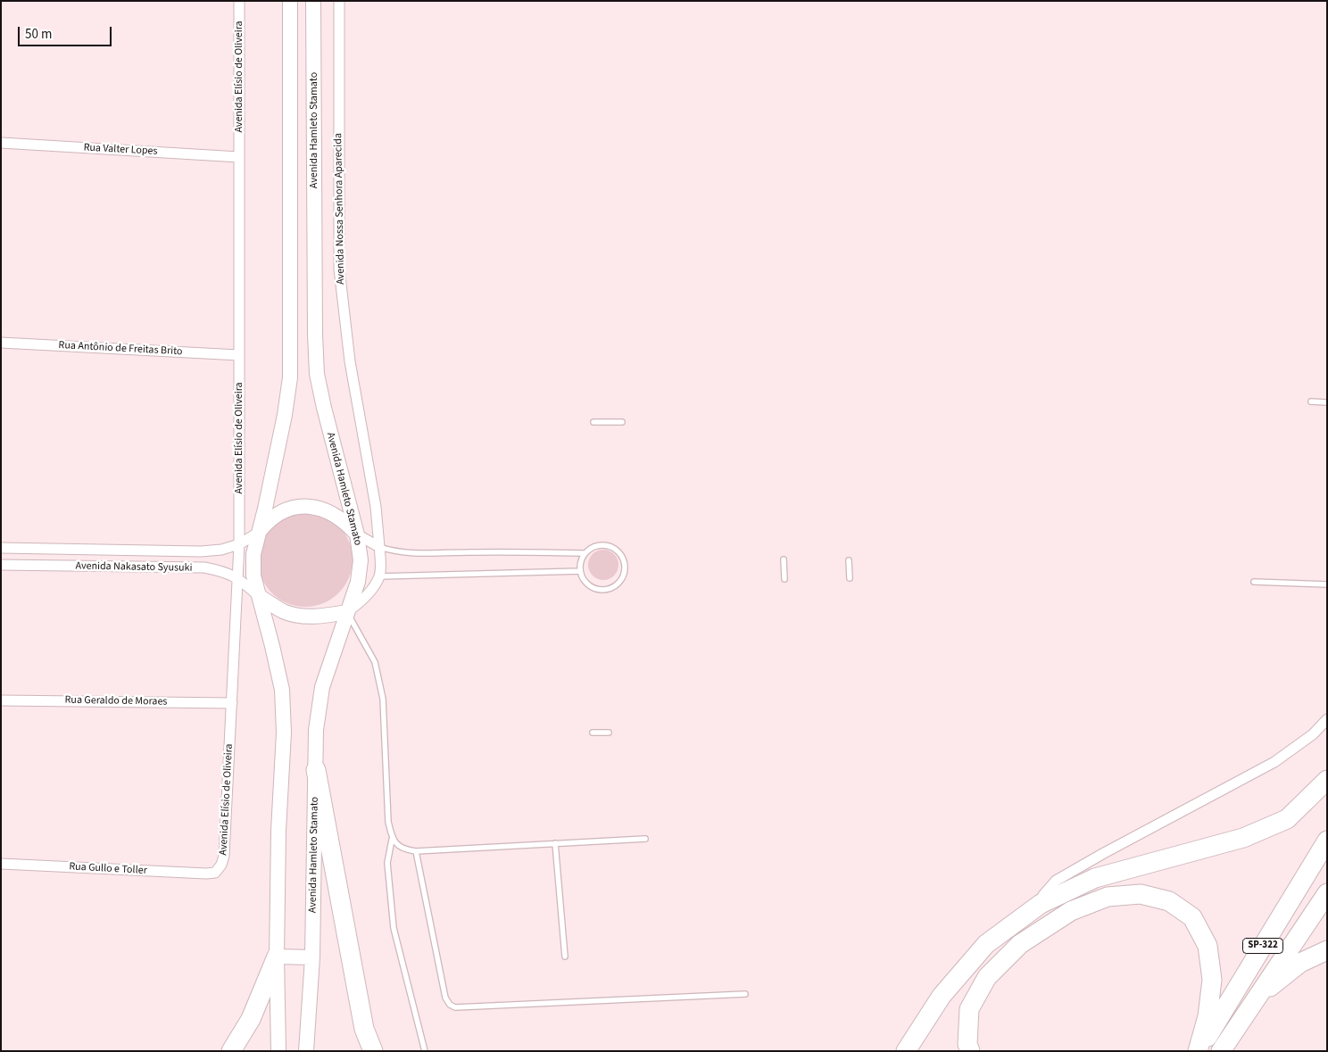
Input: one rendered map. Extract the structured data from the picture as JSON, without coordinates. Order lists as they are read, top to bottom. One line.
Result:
{"streets":{"highway":["SP-322"],"main road":["Avenida Hamleto Stamato"],"street":["Avenida Elísio de Oliveira","Rua Valter Lopes","Avenida Nossa Senhora Aparecida","Rua Antônio de Freitas Brito","Avenida Nakasato Syusuki","Rua Geraldo de Moraes","Rua Gullo e Toller"]},"crossings":[["Avenida Elísio de Oliveira","Rua Valter Lopes"],["Avenida Elísio de Oliveira","Rua Antônio de Freitas Brito"],["Avenida Elísio de Oliveira","Avenida Nakasato Syusuki"],["Avenida Elísio de Oliveira","Rua Geraldo de Moraes"],["Avenida Elísio de Oliveira","Rua Gullo e Toller"],["Avenida Hamleto Stamato","Avenida Nakasato Syusuki"]],"scale_bar":"50 m"}
